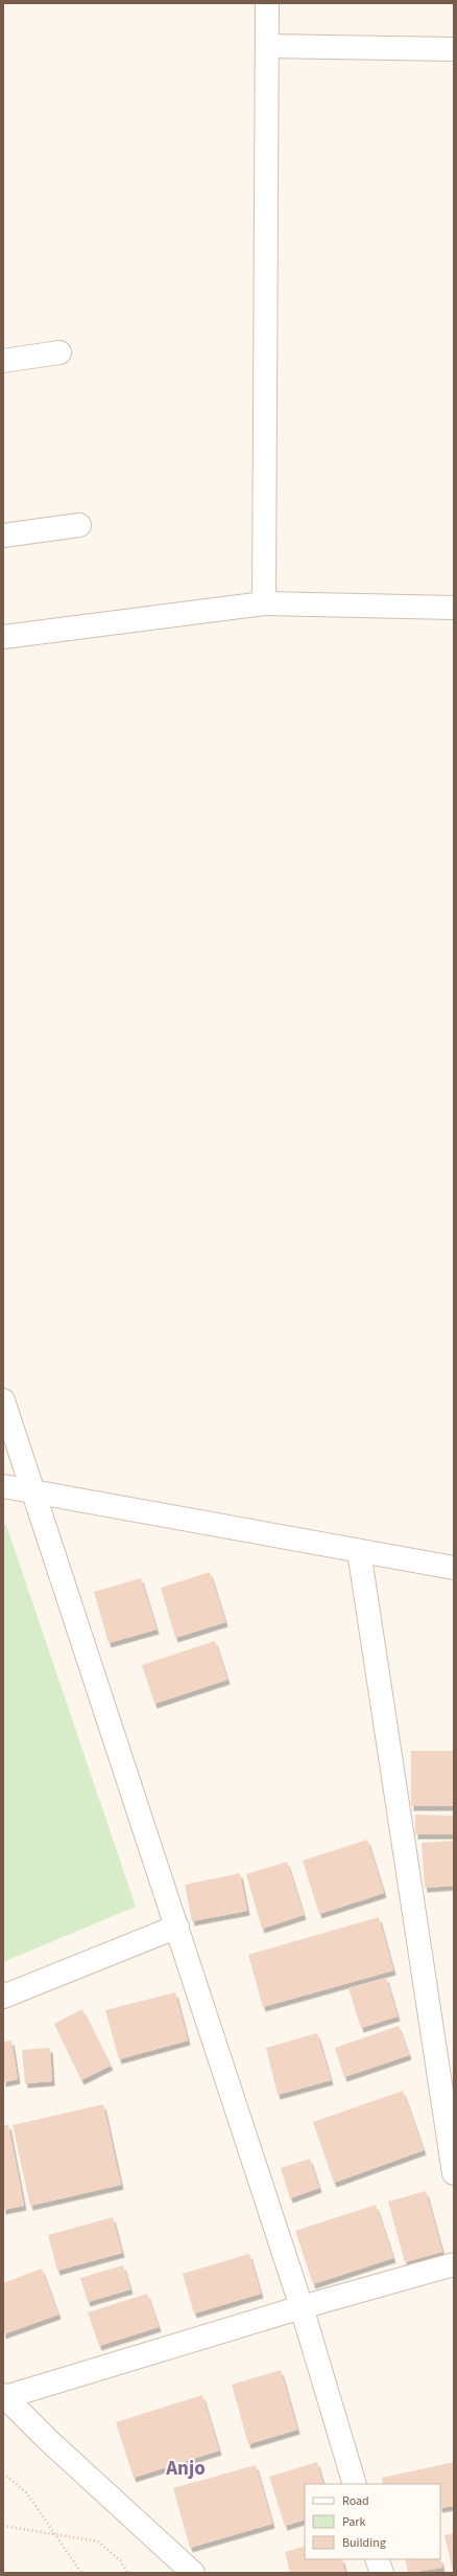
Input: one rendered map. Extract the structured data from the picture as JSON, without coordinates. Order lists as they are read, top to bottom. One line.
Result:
{"districts":["Anjo"],"legend":["Road","Park","Building"]}
